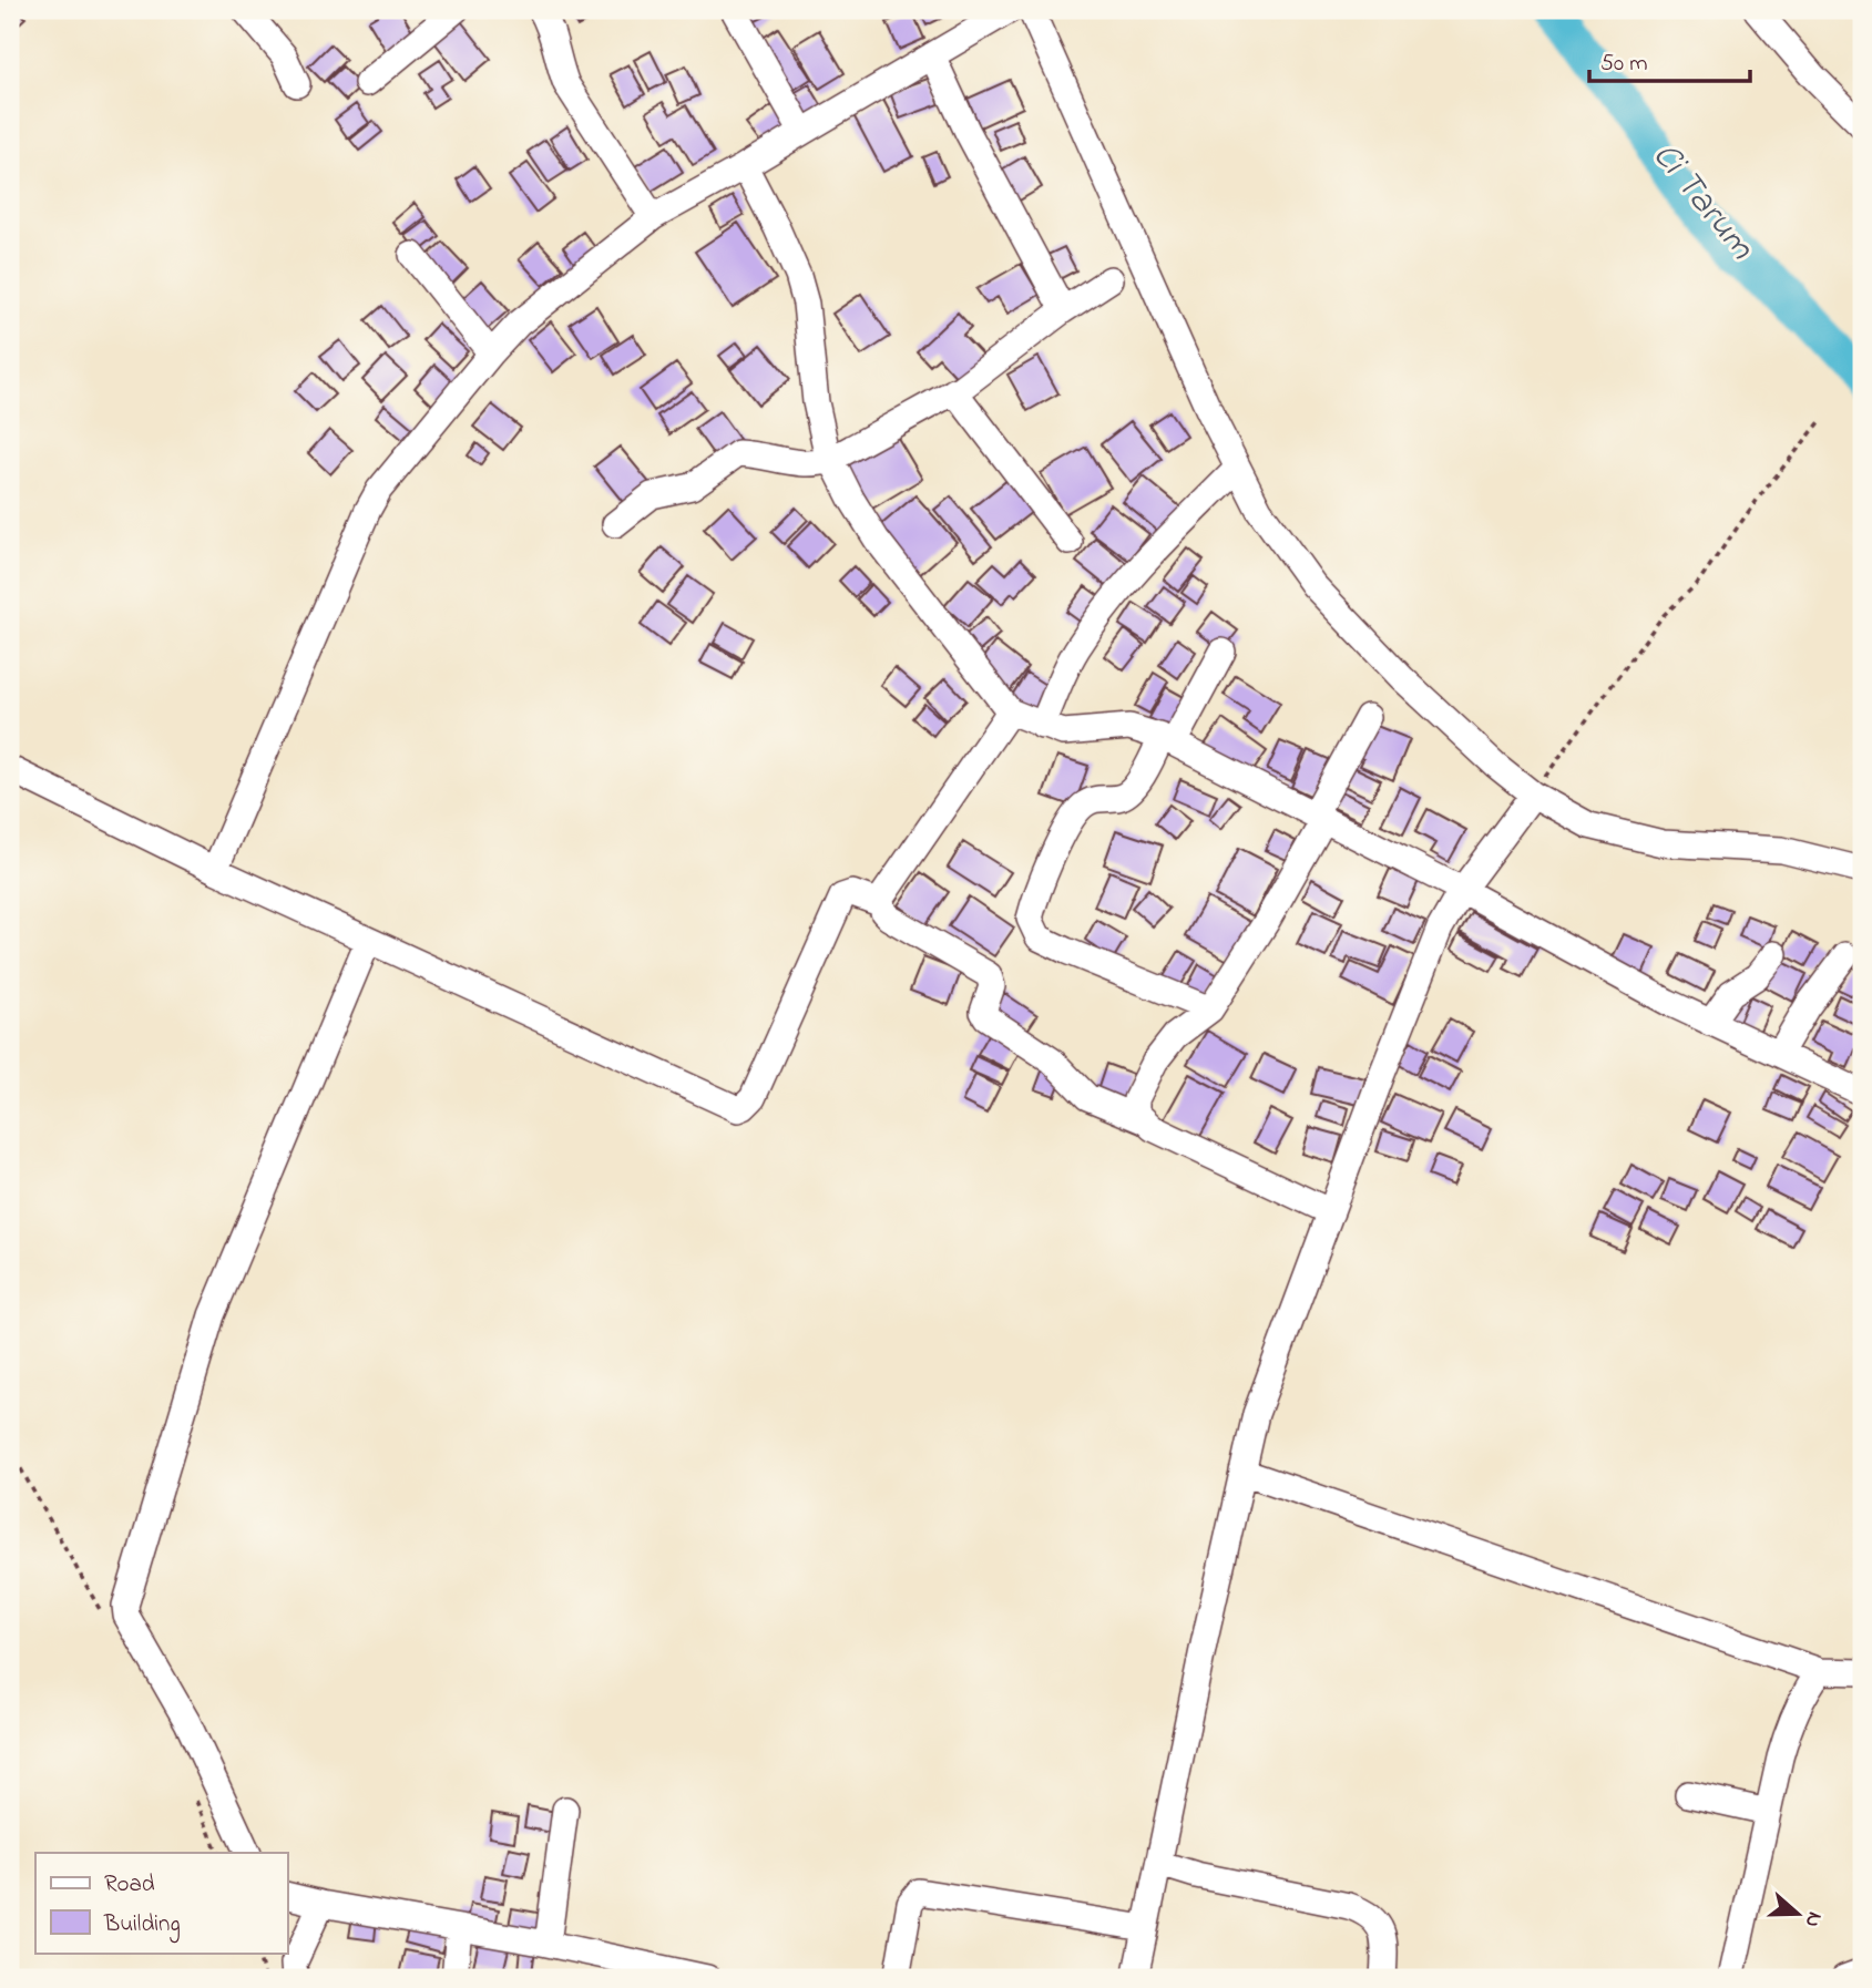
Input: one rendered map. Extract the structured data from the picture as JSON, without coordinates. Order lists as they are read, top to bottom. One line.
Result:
{"water":["Ci Tarum"],"legend":["Road","Building"],"scale_bar":"50 m","north":"right"}
